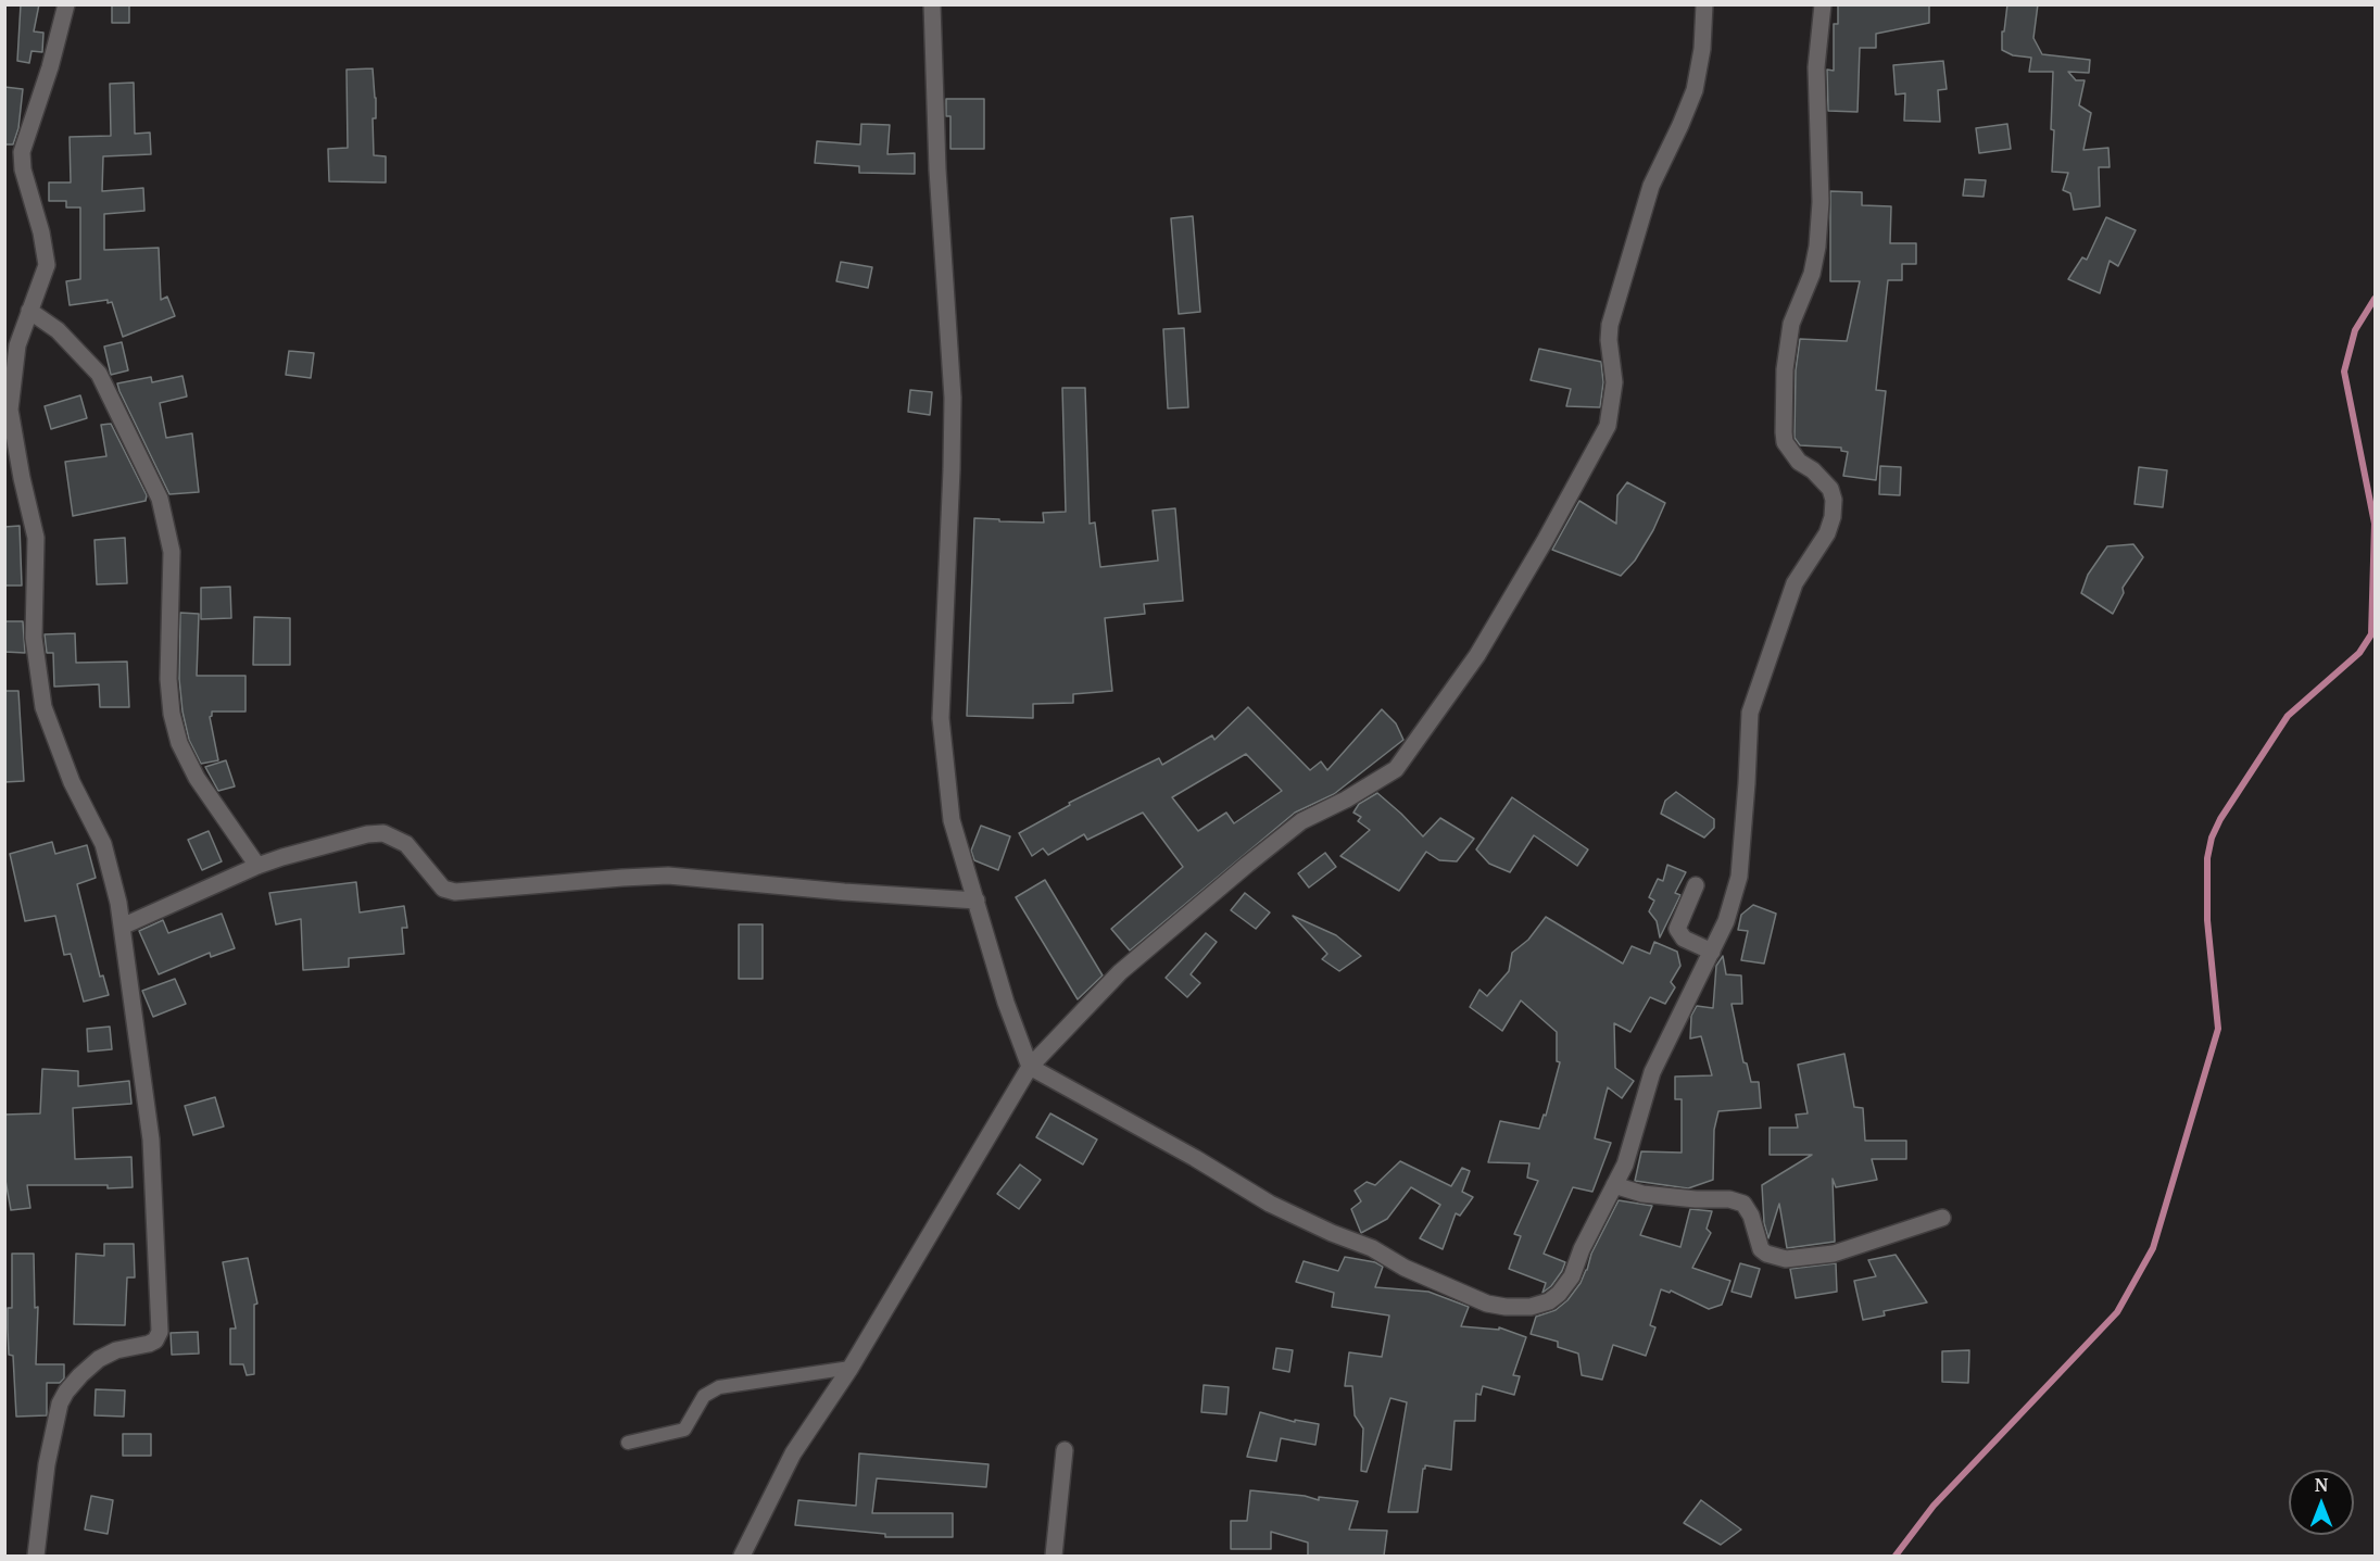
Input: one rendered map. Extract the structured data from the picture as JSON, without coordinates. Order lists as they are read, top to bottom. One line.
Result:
{"north":"top"}
